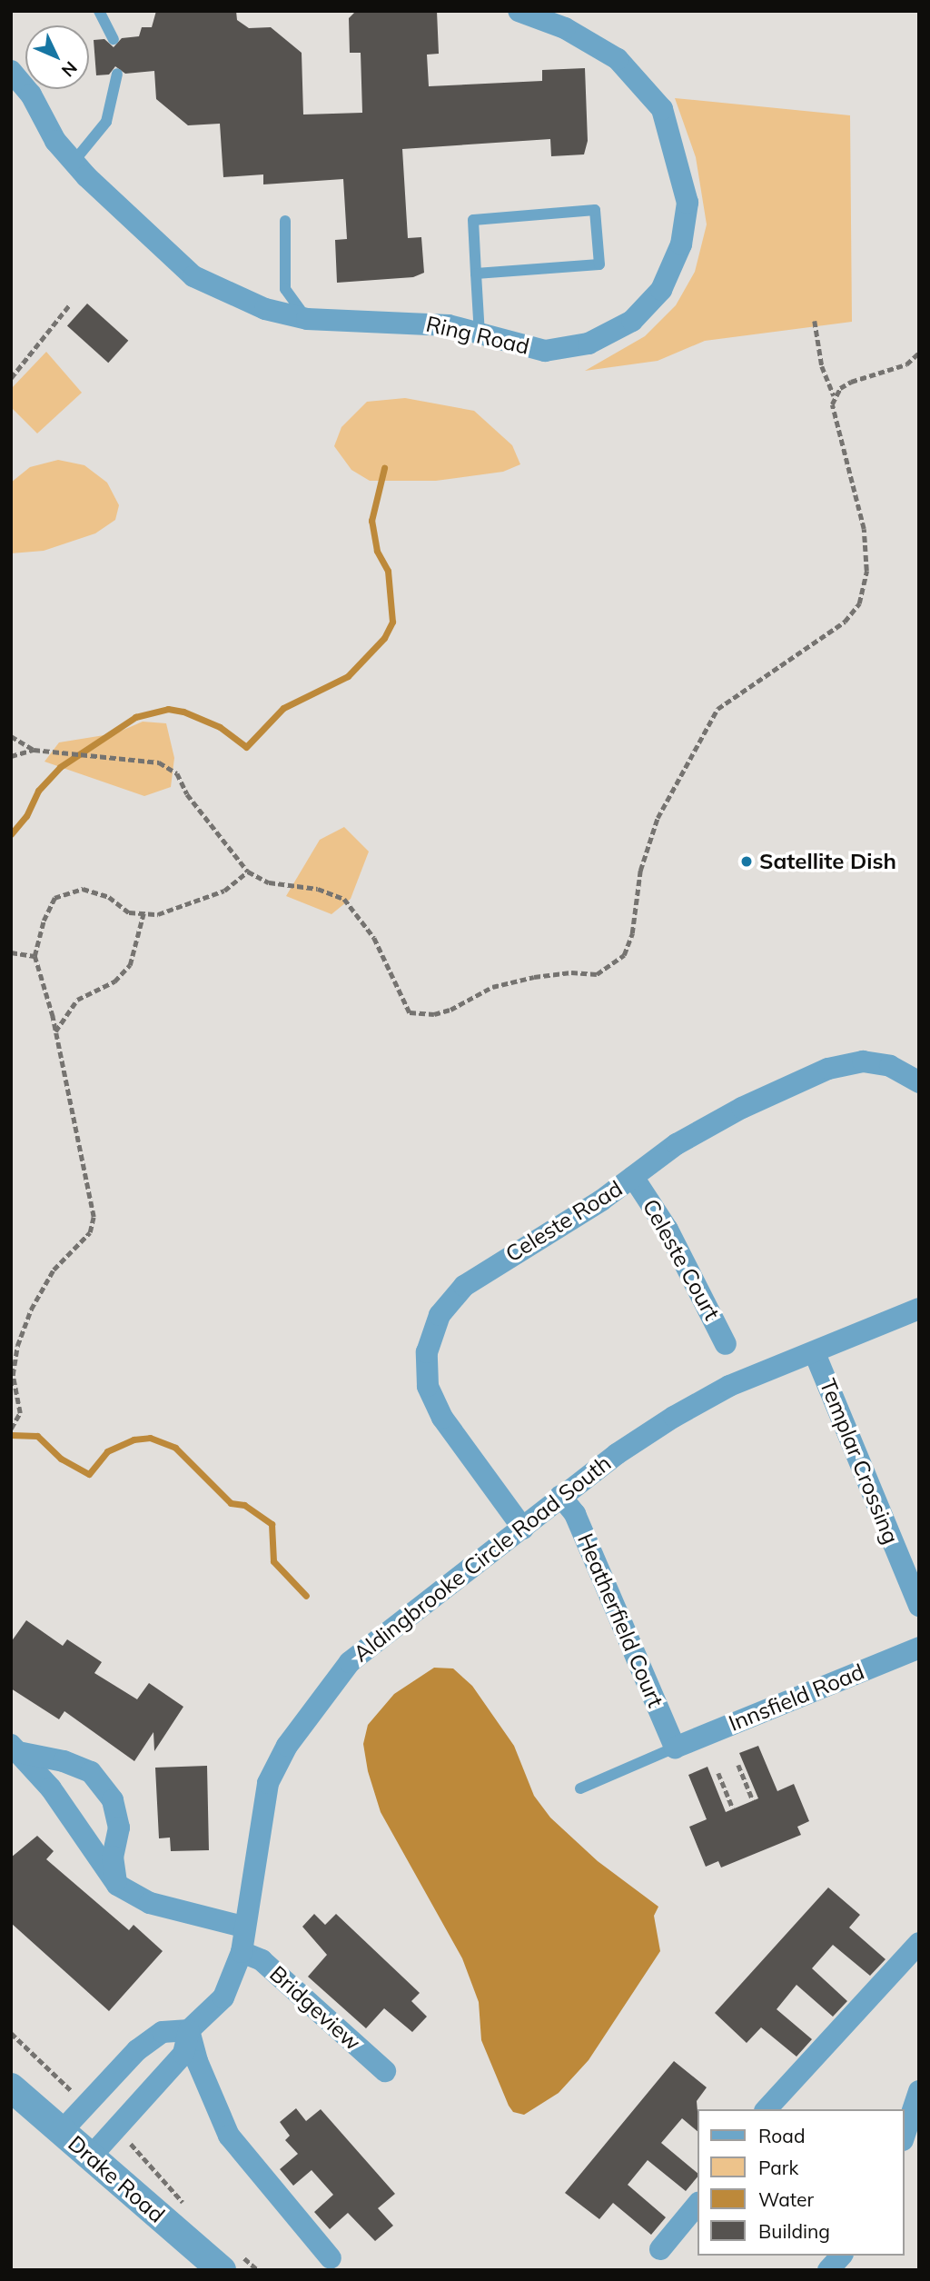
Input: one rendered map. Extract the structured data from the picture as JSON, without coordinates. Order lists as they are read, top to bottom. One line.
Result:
{"streets":{"street":["Ring Road","Celeste Road","Celeste Court","Templar Crossing","Aldingbrooke Circle Road South","Heatherfield Court","Innsfield Road","Bridgeview","Drake Road"]},"crossings":[["Celeste Road","Celeste Court"],["Celeste Road","Aldingbrooke Circle Road South"],["Templar Crossing","Aldingbrooke Circle Road South"],["Aldingbrooke Circle Road South","Heatherfield Court"],["Aldingbrooke Circle Road South","Bridgeview"],["Aldingbrooke Circle Road South","Drake Road"],["Heatherfield Court","Innsfield Road"]],"places":["Satellite Dish"],"legend":["Road","Park","Water","Building"],"north":"bottom right"}
